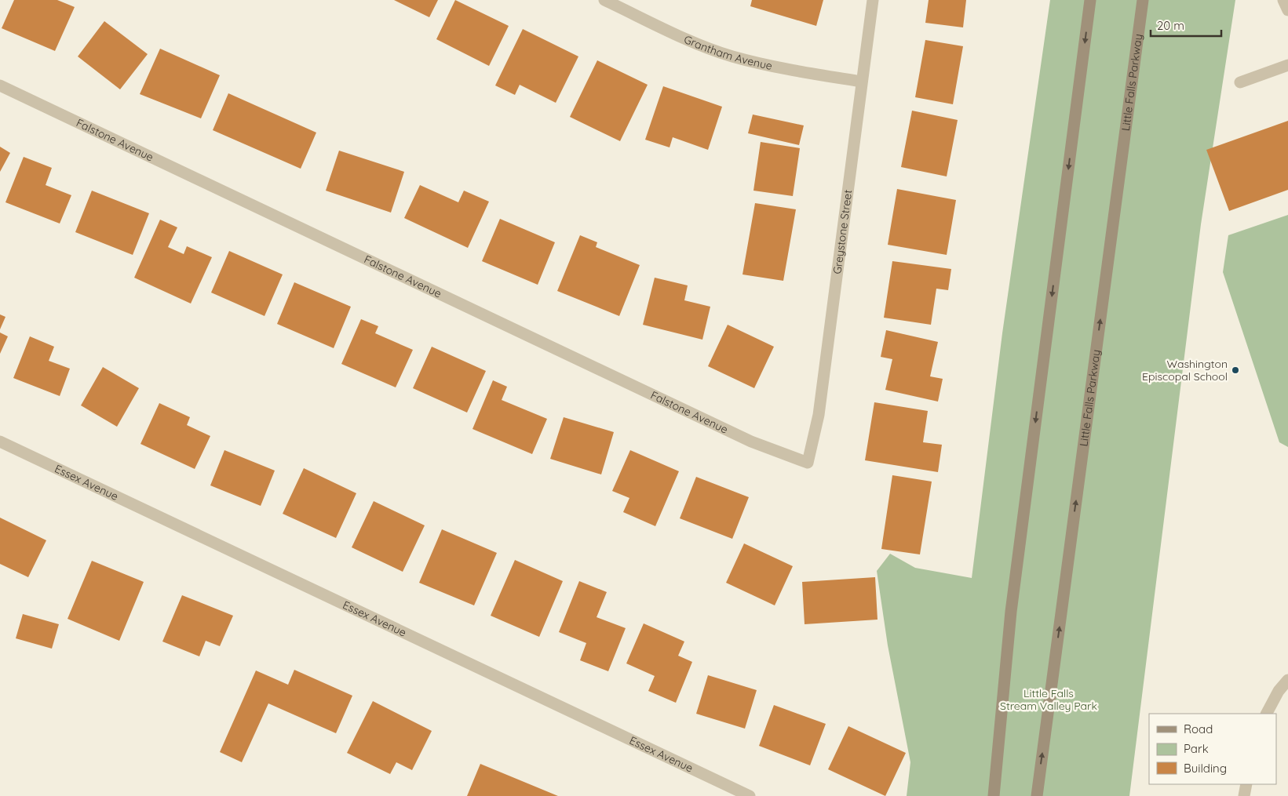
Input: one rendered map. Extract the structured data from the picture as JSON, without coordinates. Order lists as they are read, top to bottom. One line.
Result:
{"streets":{"main road":["Little Falls Parkway"],"street":["Grantham Avenue","Falstone Avenue","Greystone Street","Essex Avenue"]},"crossings":[["Grantham Avenue","Greystone Street"],["Falstone Avenue","Greystone Street"]],"parks":["Little Falls Stream Valley Park"],"places":["Washington Episcopal School"],"legend":["Road","Park","Building"],"scale_bar":"20 m"}
